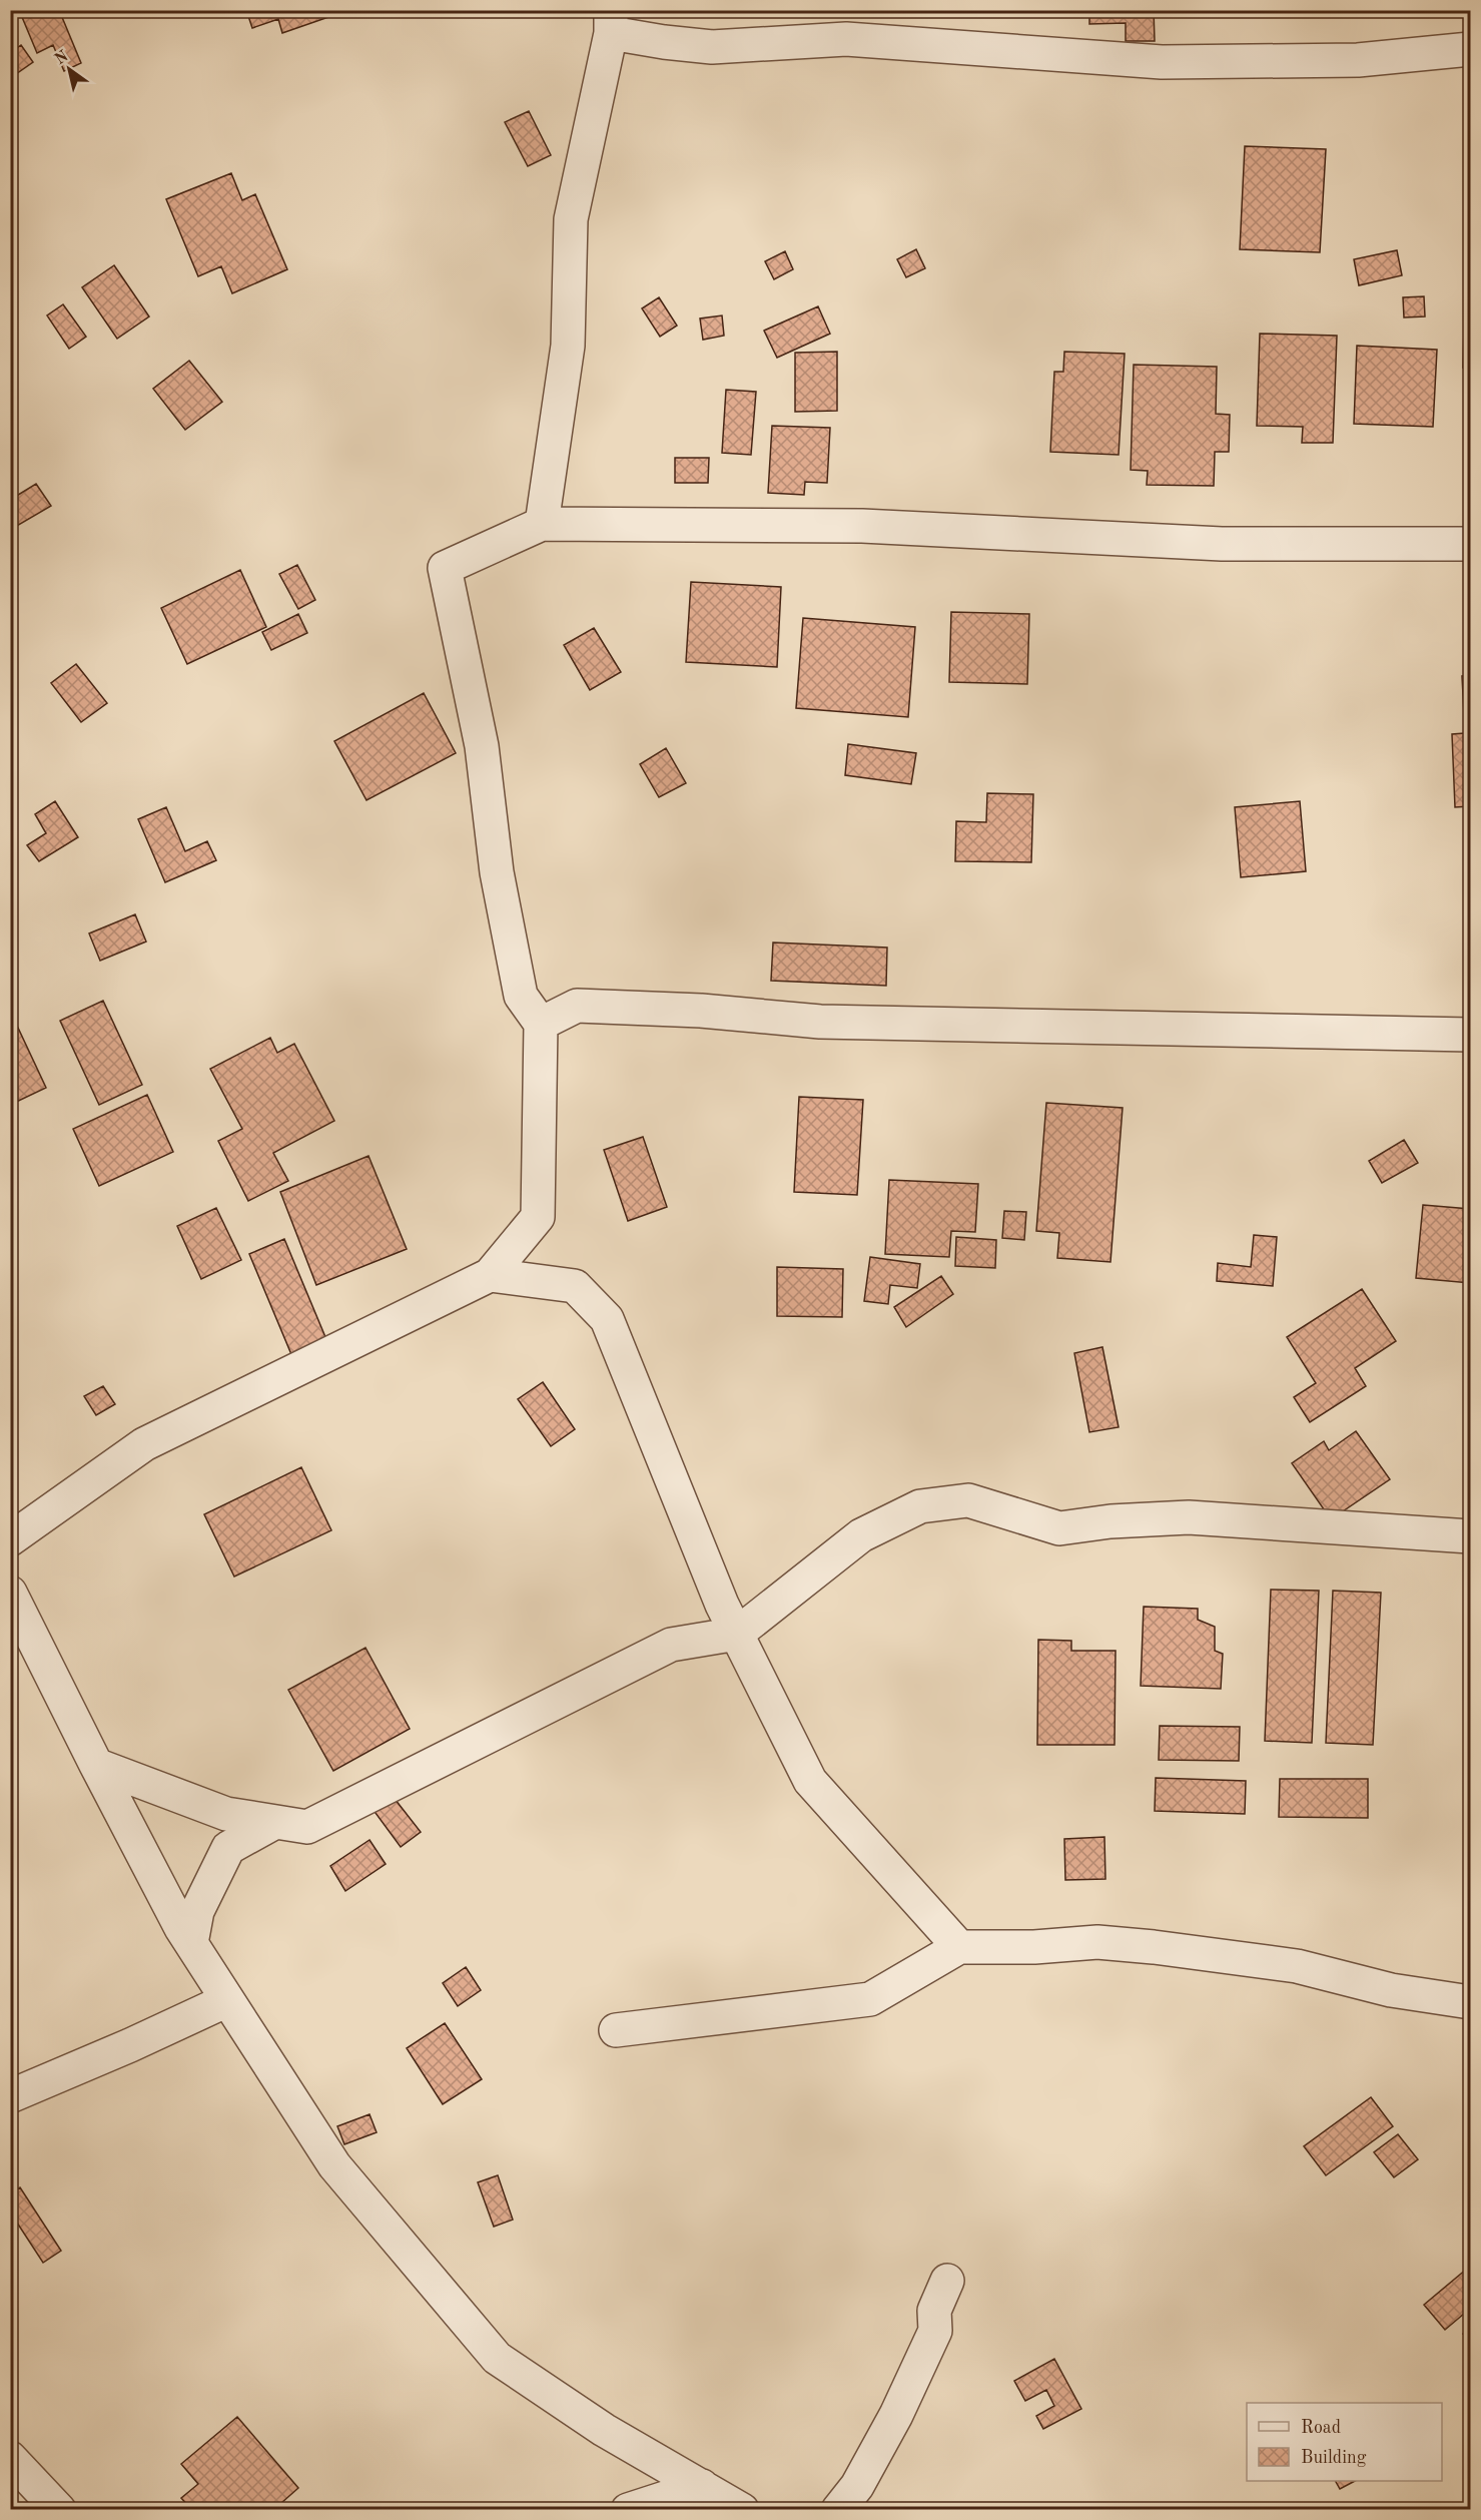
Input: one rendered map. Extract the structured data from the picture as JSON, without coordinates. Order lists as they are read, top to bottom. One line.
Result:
{"legend":["Road","Building"],"north":"top left"}
